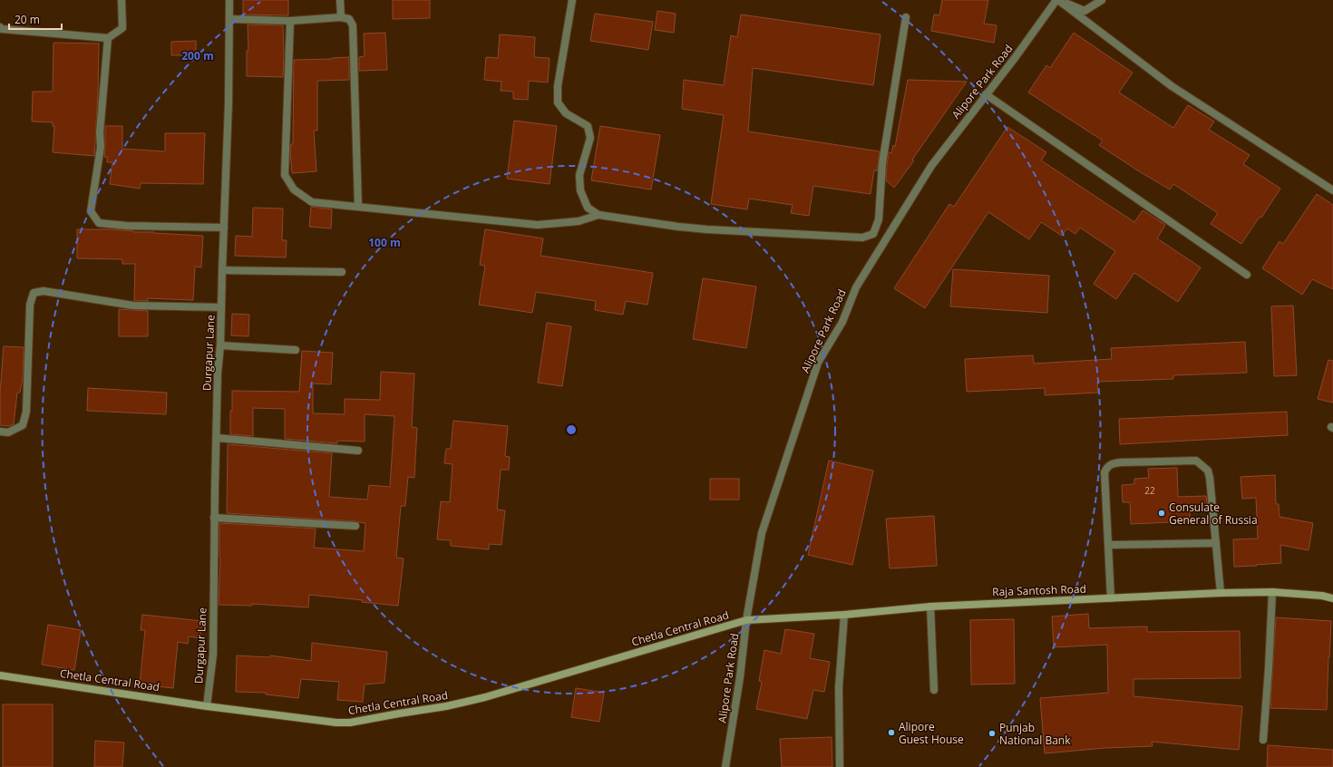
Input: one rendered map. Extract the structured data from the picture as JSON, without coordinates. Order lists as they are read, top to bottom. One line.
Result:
{"streets":{"main road":["Raja Santosh Road","Chetla Central Road"],"street":["Alipore Park Road","Durgapur Lane"]},"crossings":[["Alipore Park Road","Raja Santosh Road"],["Alipore Park Road","Chetla Central Road"],["Durgapur Lane","Chetla Central Road"],["Raja Santosh Road","Chetla Central Road"]],"places":["Consulate General of Russia","Alipore Guest House","Punjab National Bank"],"house_numbers":["22"],"scale_bar":"20 m","rings":["200 m","100 m"]}
